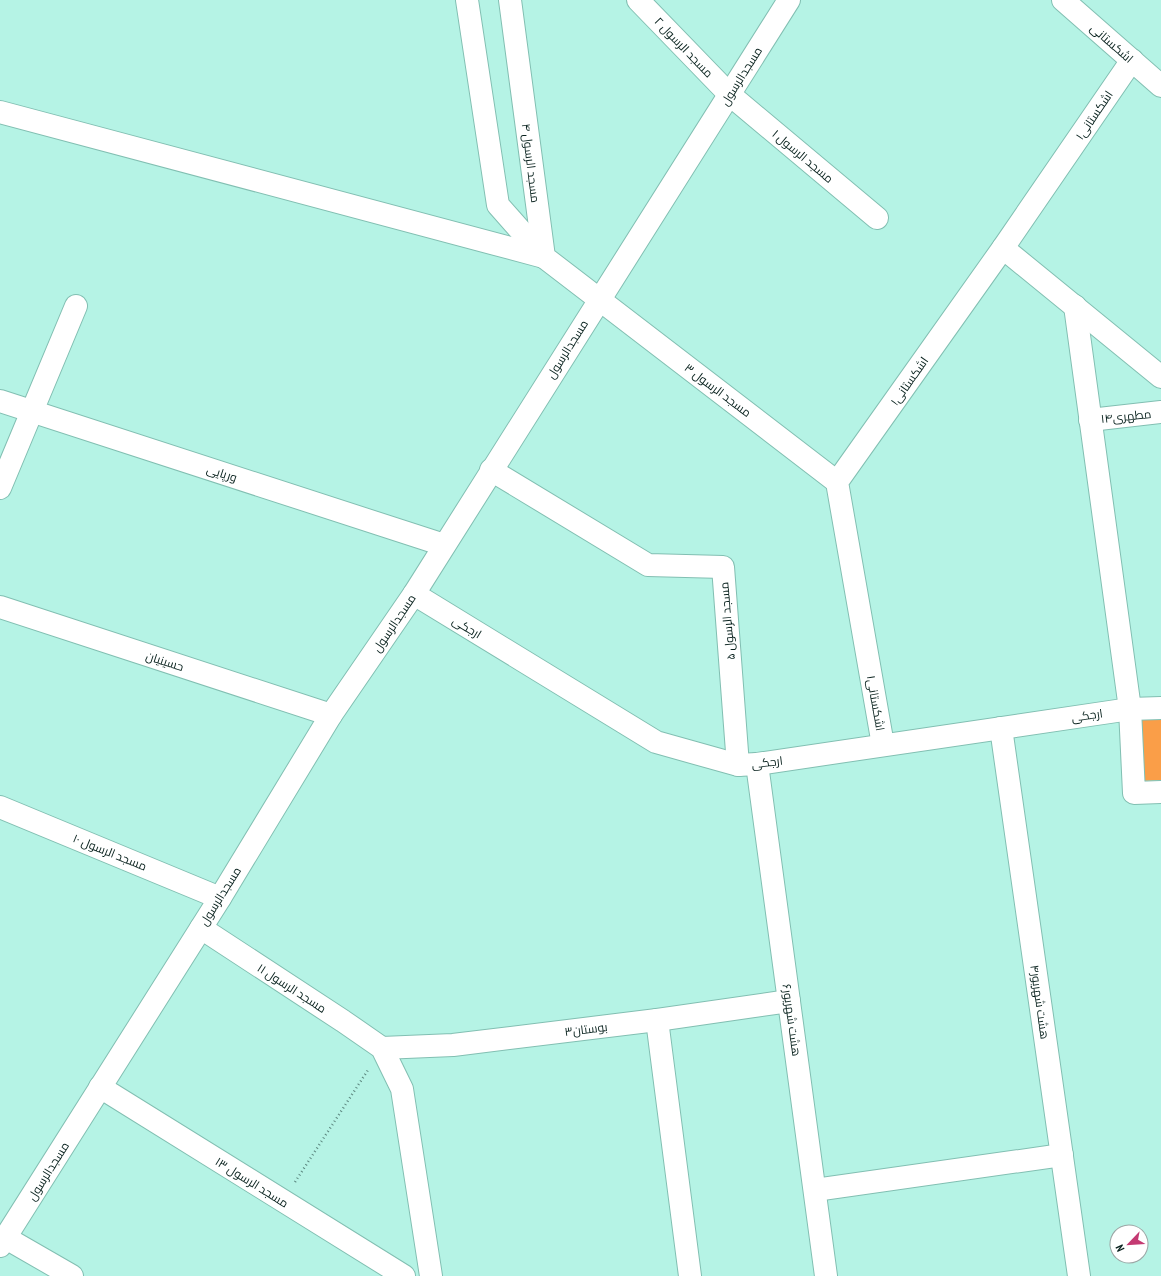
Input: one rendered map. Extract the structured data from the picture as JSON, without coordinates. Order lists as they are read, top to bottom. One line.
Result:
{"streets":{"street":["اشکستانی","مسجد الرسول ۲","مسجدالرسول","اشکستانی۱","مسجد الرسول ۱","مسجد الرسول ۴","مسجد الرسول ۳","مطهری۱۴","ورپایی","مسجد الرسول ۵","ارجکی","حسینیان","مسجد الرسول ۱۰","مسجد الرسول ۱۱","هشت شهریور۴","هشت شهریور۶","بوستان۳","مسجد الرسول ۱۳"]},"crossings":[["اشکستانی","اشکستانی۱"],["مسجد الرسول ۲","مسجدالرسول"],["مسجد الرسول ۲","مسجد الرسول ۱"],["مسجدالرسول","مسجد الرسول ۱"],["مسجدالرسول","مسجد الرسول ۳"],["مسجدالرسول","ورپایی"],["مسجدالرسول","مسجد الرسول ۵"],["مسجدالرسول","ارجکی"],["مسجدالرسول","حسینیان"],["مسجدالرسول","مسجد الرسول ۱۰"],["مسجدالرسول","مسجد الرسول ۱۱"],["مسجدالرسول","مسجد الرسول ۱۳"],["اشکستانی۱","مسجد الرسول ۳"],["اشکستانی۱","ارجکی"],["مسجد الرسول ۵","ارجکی"],["مسجد الرسول ۵","هشت شهریور۶"],["ارجکی","هشت شهریور۴"],["ارجکی","هشت شهریور۶"],["مسجد الرسول ۱۱","بوستان۳"],["هشت شهریور۶","بوستان۳"]],"north":"bottom left"}
